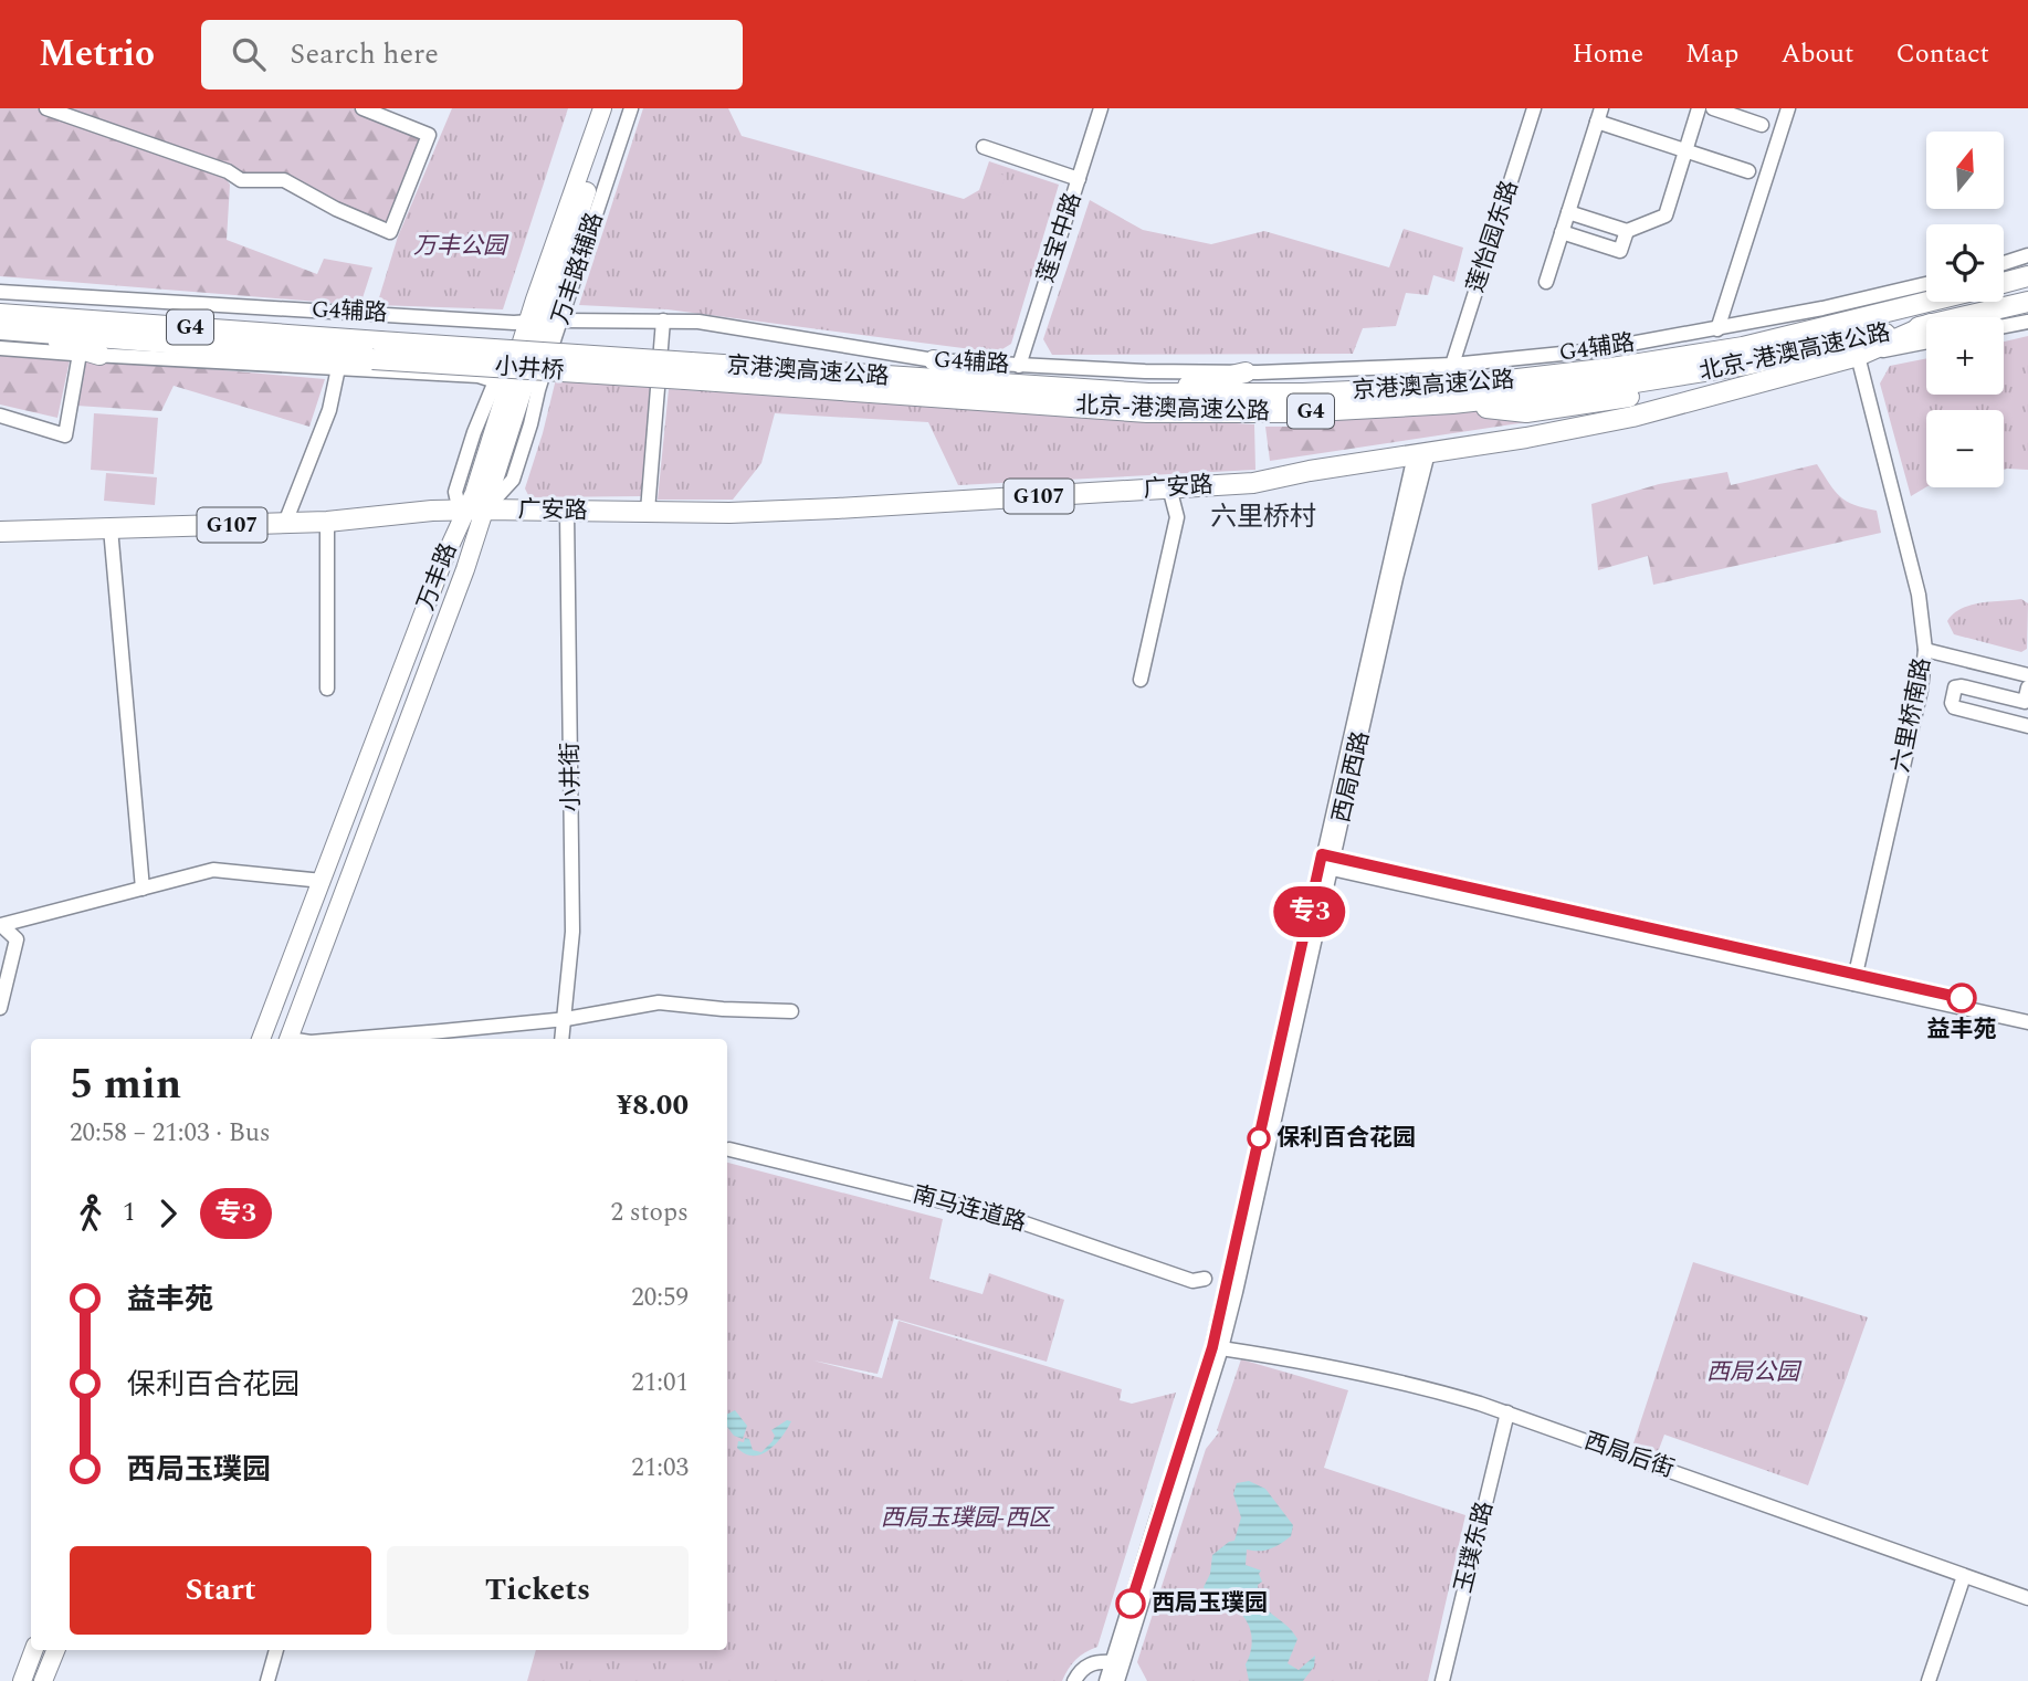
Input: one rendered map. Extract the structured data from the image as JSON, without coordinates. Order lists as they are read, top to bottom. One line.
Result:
{"streets":{"highway":["G4","北京-港澳高速公路","小井桥","京港澳高速公路","广安路","G107"],"main road":["万丰路"],"street":["莲怡园东路","莲宝中路","万丰路辅路","G4辅路","六里桥南路","小井街","西局西路","南马连道路","西局后街","玉璞东路"]},"crossings":[["莲怡园东路","G4辅路"],["莲宝中路","G4辅路"],["万丰路辅路","G4辅路"],["万丰路辅路","万丰路"],["G4辅路","万丰路"],["G4","小井桥"],["北京-港澳高速公路","小井桥"],["北京-港澳高速公路","京港澳高速公路"],["小井桥","京港澳高速公路"],["广安路","G107"],["广安路","万丰路"],["广安路","六里桥南路"],["广安路","小井街"],["广安路","西局西路"],["G107","万丰路"],["G107","六里桥南路"],["西局西路","西局后街"],["西局后街","玉璞东路"]],"districts":["六里桥村"],"parks":["万丰公园","西局公园","西局玉璞园-西区"],"places":["益丰苑","保利百合花园","西局玉璞园"],"lines":["bus line 专3"],"north":"top","page":{"header":"Metrio","search":"Search here","nav":["Home","Map","About","Contact"],"on_map":"专3","map_buttons":["+","−"],"heading":["5 min","20:58 – 21:03 · Bus","¥8.00"],"legs":["1","专3","2 stops"],"list":[{"name":"益丰苑","value":"20:59"},{"name":"保利百合花园","value":"21:01"},{"name":"西局玉璞园","value":"21:03"}],"buttons":["Start","Tickets"]}}
